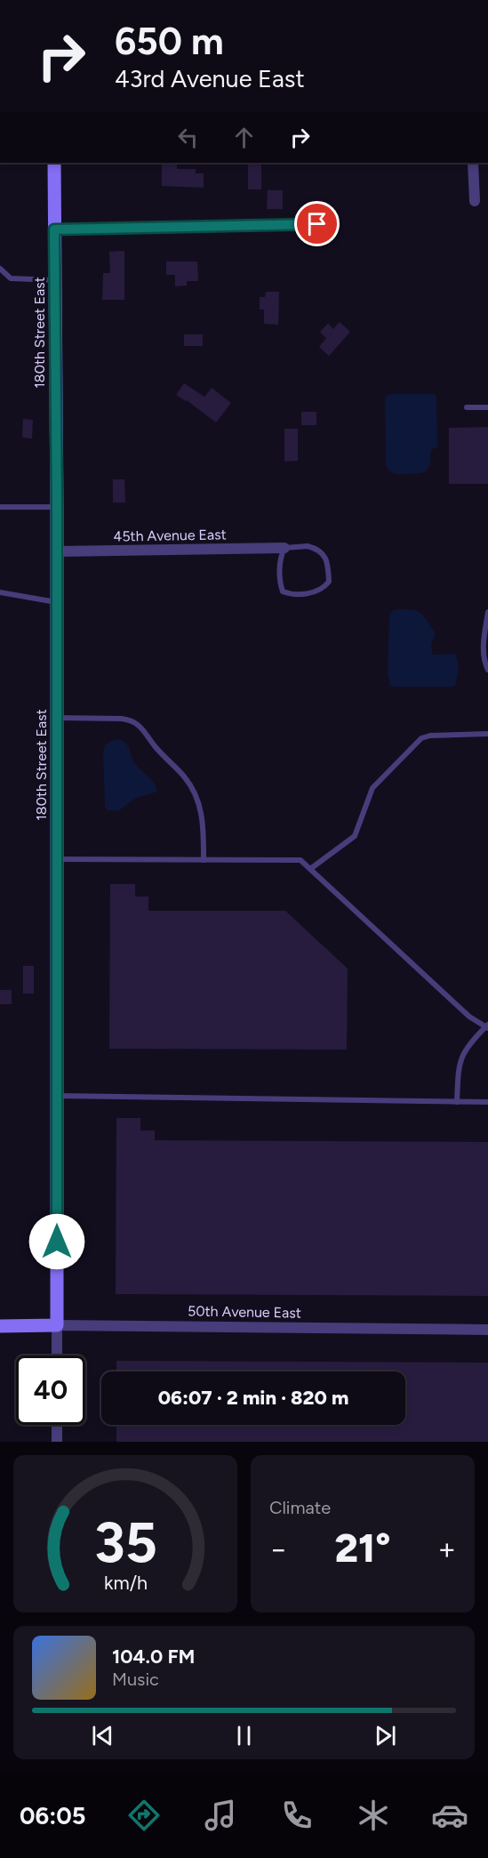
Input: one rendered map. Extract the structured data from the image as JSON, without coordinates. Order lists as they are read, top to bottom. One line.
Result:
{"streets":{"street":["180th Street East","45th Avenue East","50th Avenue East"]},"crossings":[["180th Street East","45th Avenue East"],["180th Street East","50th Avenue East"]],"page":{"turn":["650 m","43rd Avenue East"],"limit":"40","trip":"06:07 · 2 min · 820 m","tile":"Climate","heat":["−","21°","+"],"song":["104.0 FM","Music"],"tabs":"06:05","gauge":["35","km/h"]}}
